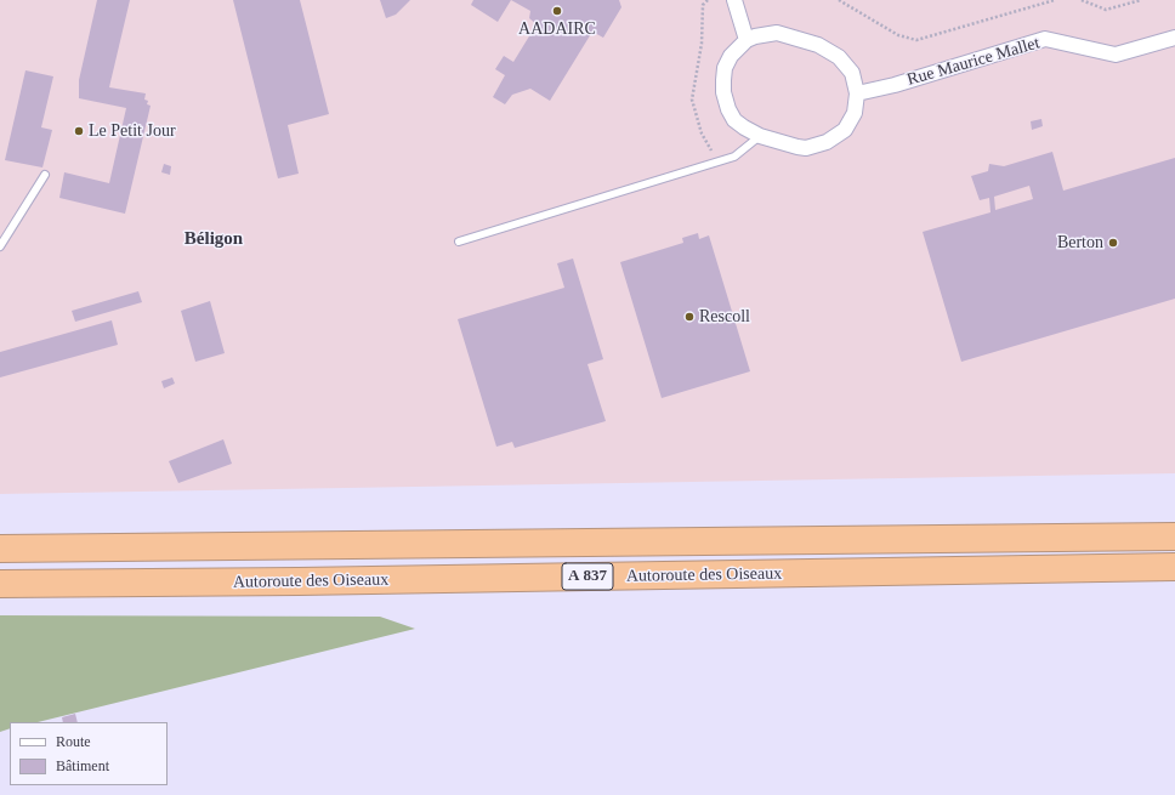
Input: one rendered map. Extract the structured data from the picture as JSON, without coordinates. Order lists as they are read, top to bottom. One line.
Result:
{"streets":{"highway":["Autoroute des Oiseaux","A 837"],"street":["Rue Maurice Mallet"]},"districts":["Béligon"],"places":["AADAIRC","Le Petit Jour","Berton","Rescoll"],"legend":["Route","Bâtiment"]}
